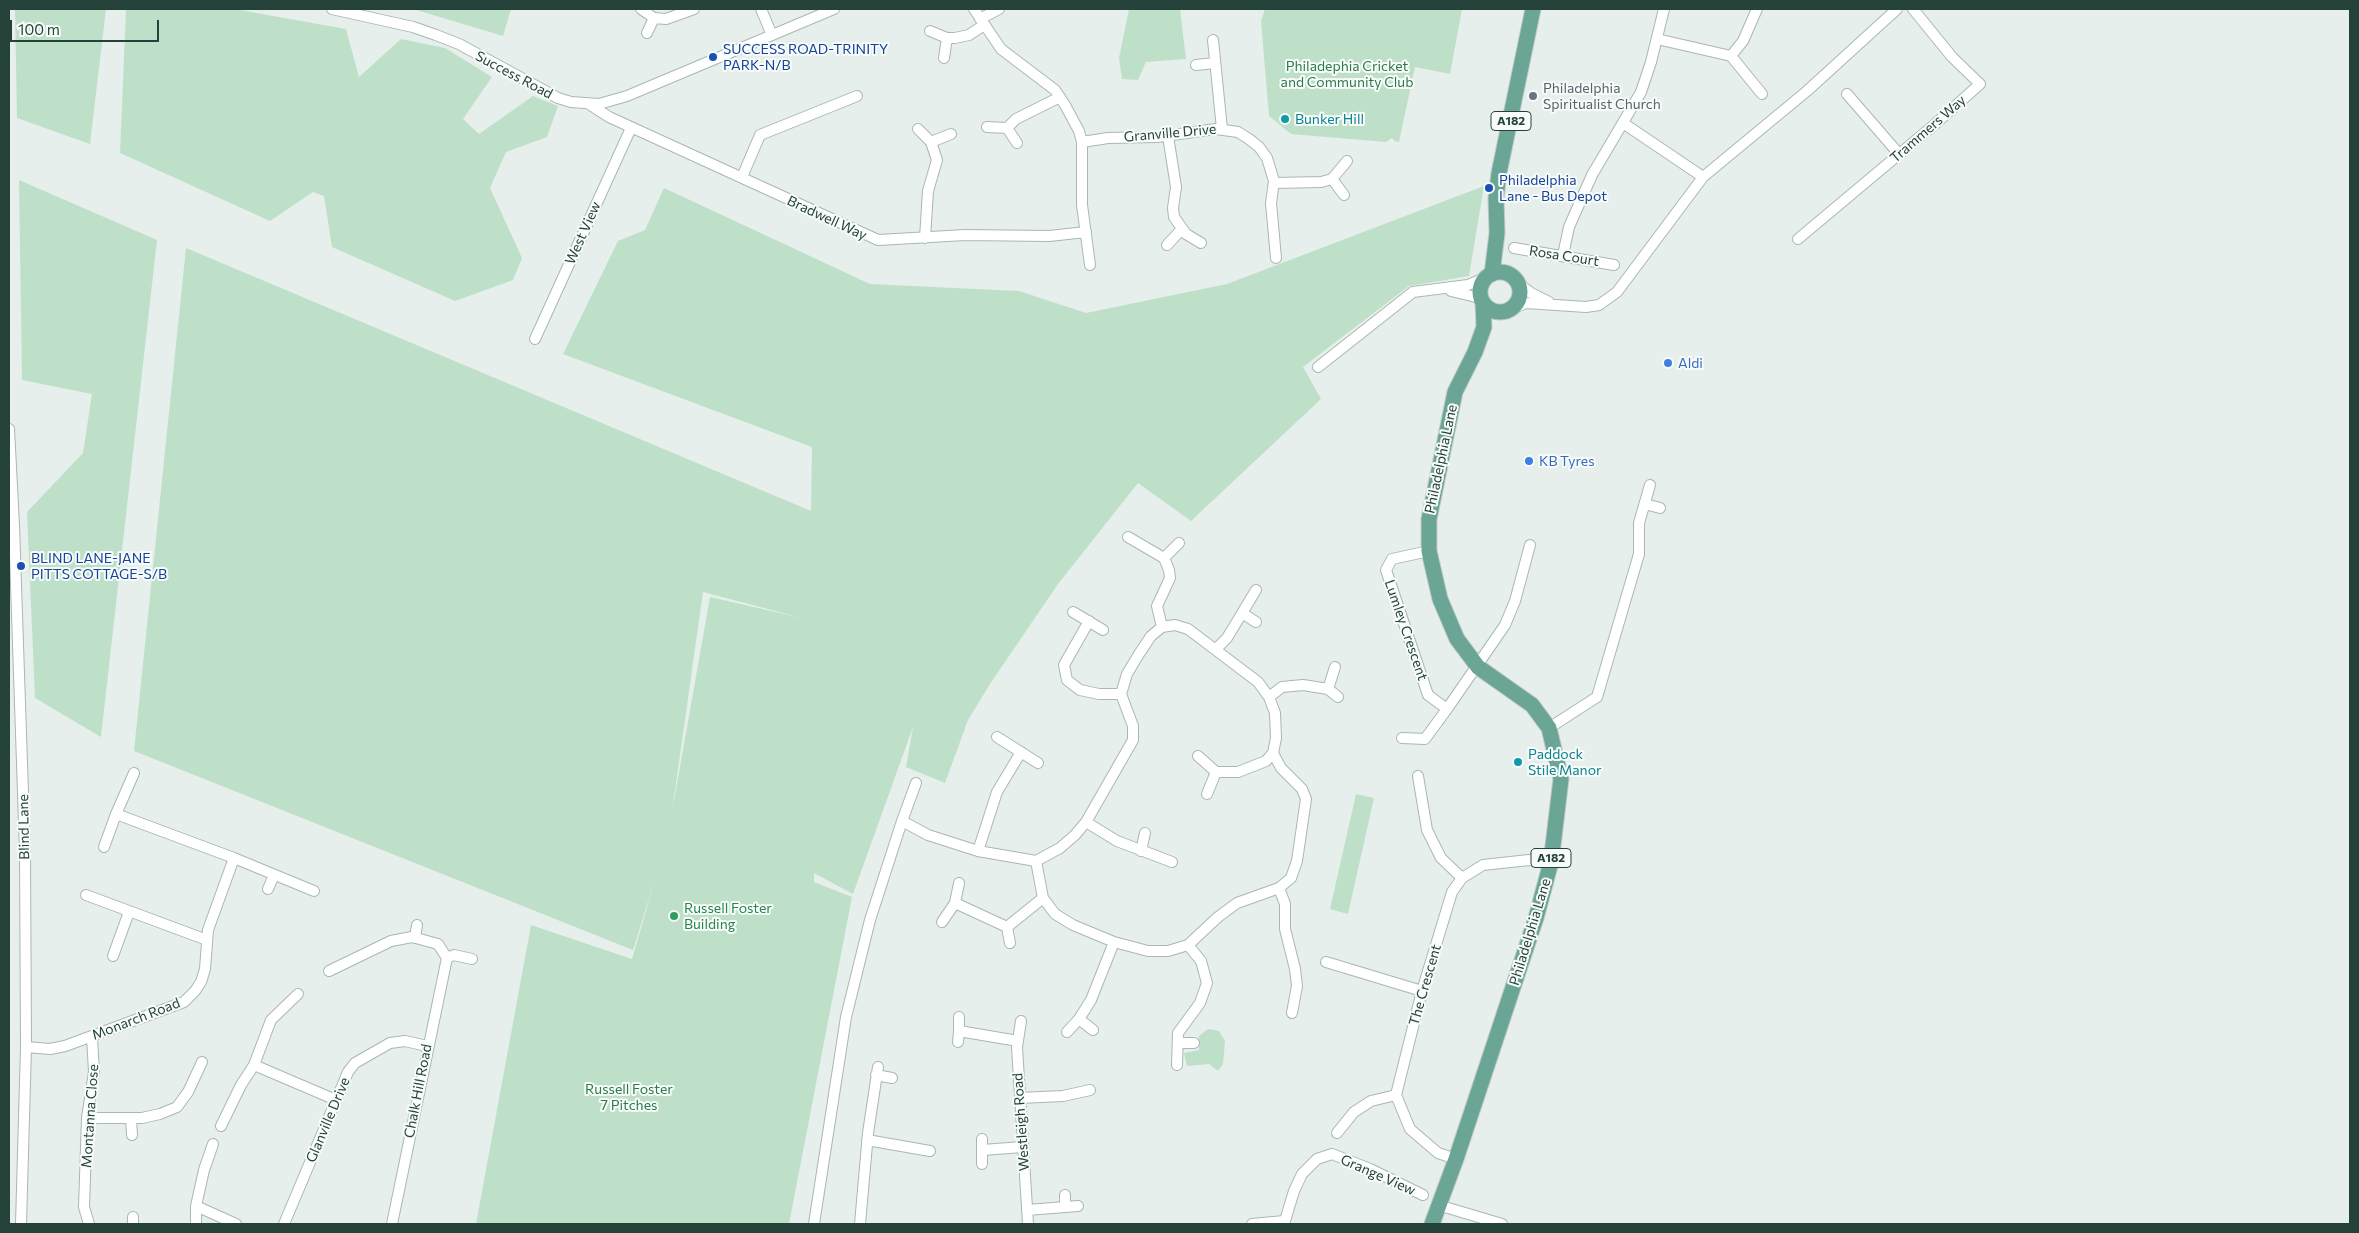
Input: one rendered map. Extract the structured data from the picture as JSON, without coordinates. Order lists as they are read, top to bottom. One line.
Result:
{"streets":{"main road":["A182","Philadelphia Lane"],"street":["Success Road","Trammers Way","Granville Drive","Bradwell Way","West View","Rosa Court","Lumley Crescent","Blind Lane","The Crescent","Monarch Road","Chalk Hill Road","Montanna Close","Glanville Drive","Westleigh Road","Grange View"]},"crossings":[["Success Road","Bradwell Way"],["Bradwell Way","West View"],["Philadelphia Lane","Lumley Crescent"],["Philadelphia Lane","The Crescent"],["Blind Lane","Monarch Road"],["Monarch Road","Montanna Close"],["Chalk Hill Road","Glanville Drive"]],"parks":["Philadephia Cricket and Community Club","Russell Foster 7 Pitches"],"places":["SUCCESS ROAD-TRINITY PARK-N/B","Philadelphia Spiritualist Church","Bunker Hill","Philadelphia Lane - Bus Depot","Aldi","KB Tyres","BLIND LANE-JANE PITTS COTTAGE-S/B","Paddock Stile Manor","Russell Foster Building"],"scale_bar":"100 m"}
